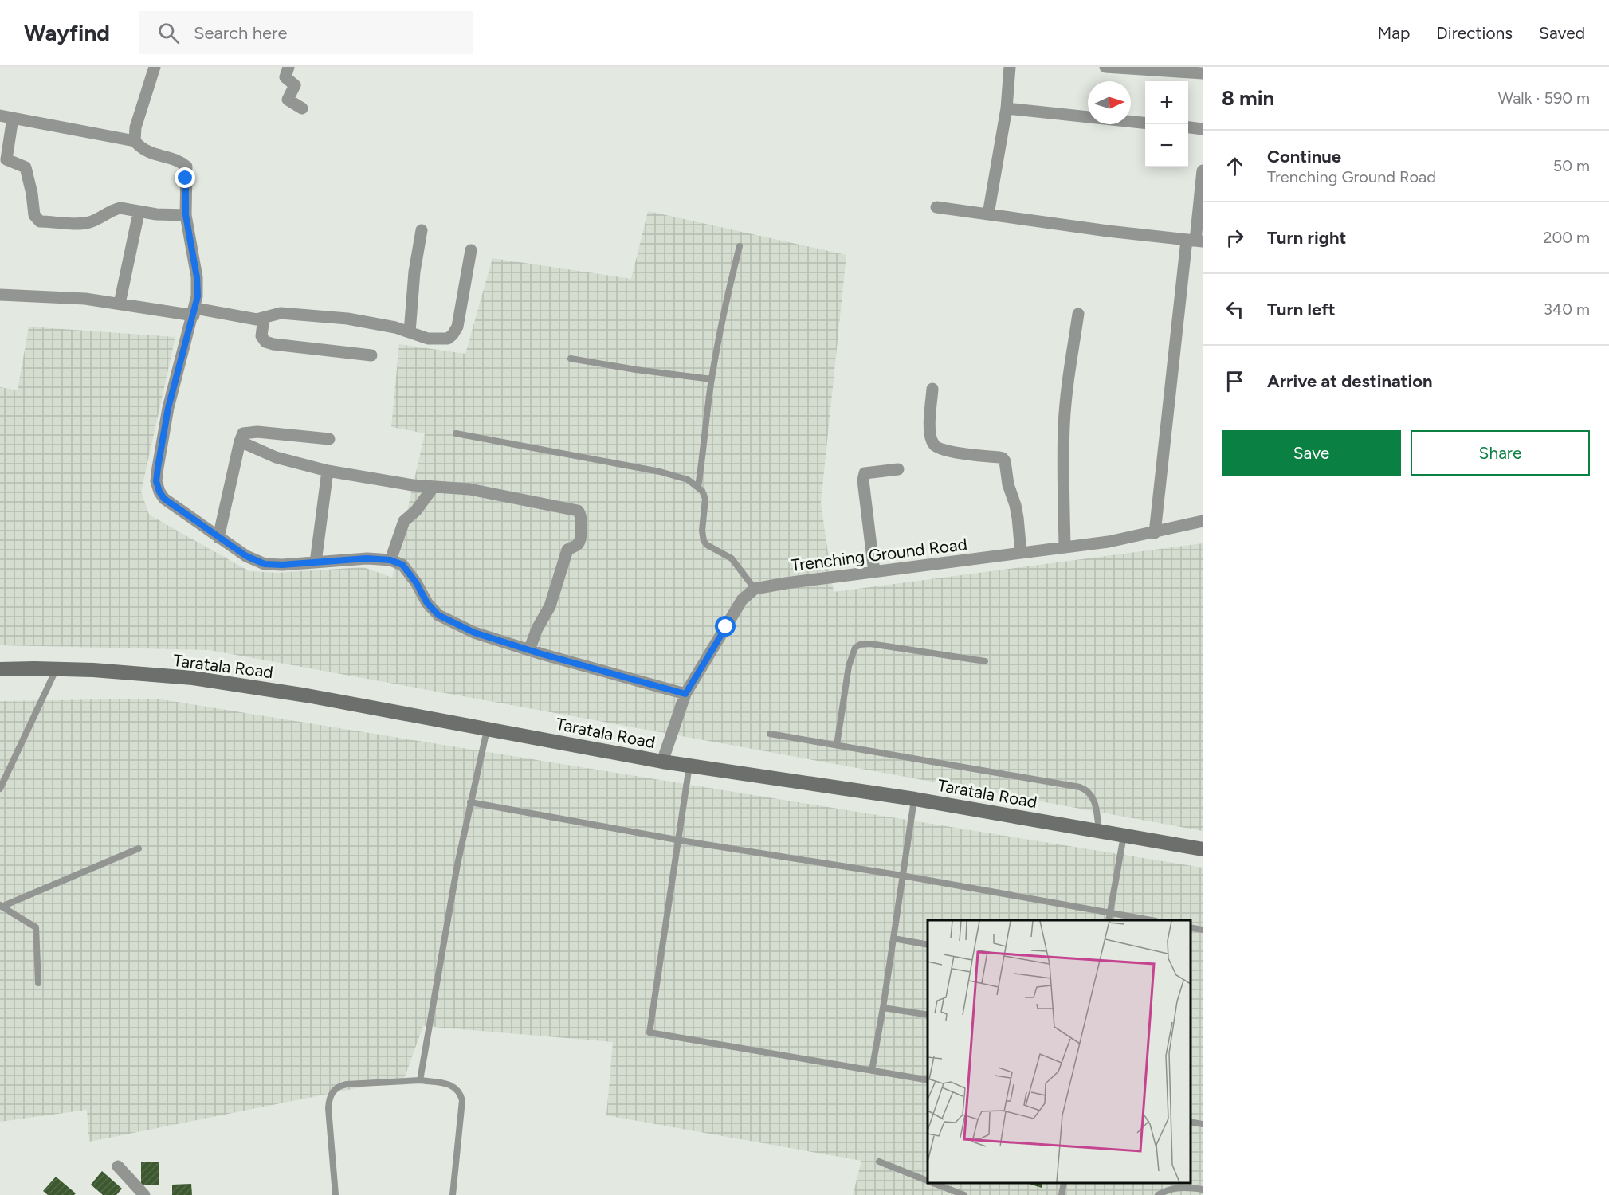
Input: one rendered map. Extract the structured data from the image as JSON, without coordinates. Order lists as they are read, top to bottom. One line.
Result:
{"streets":{"street":["Trenching Ground Road","Taratala Road"]},"north":"right","page":{"header":"Wayfind","search":"Search here","nav":["Map","Directions","Saved"],"heading":["8 min","Walk · 590 m"],"map_buttons":["+","−"],"list":[["Continue","Trenching Ground Road","50 m"],["Turn right","200 m"],["Turn left","340 m"],"Arrive at destination"],"buttons":["Save","Share"]}}
